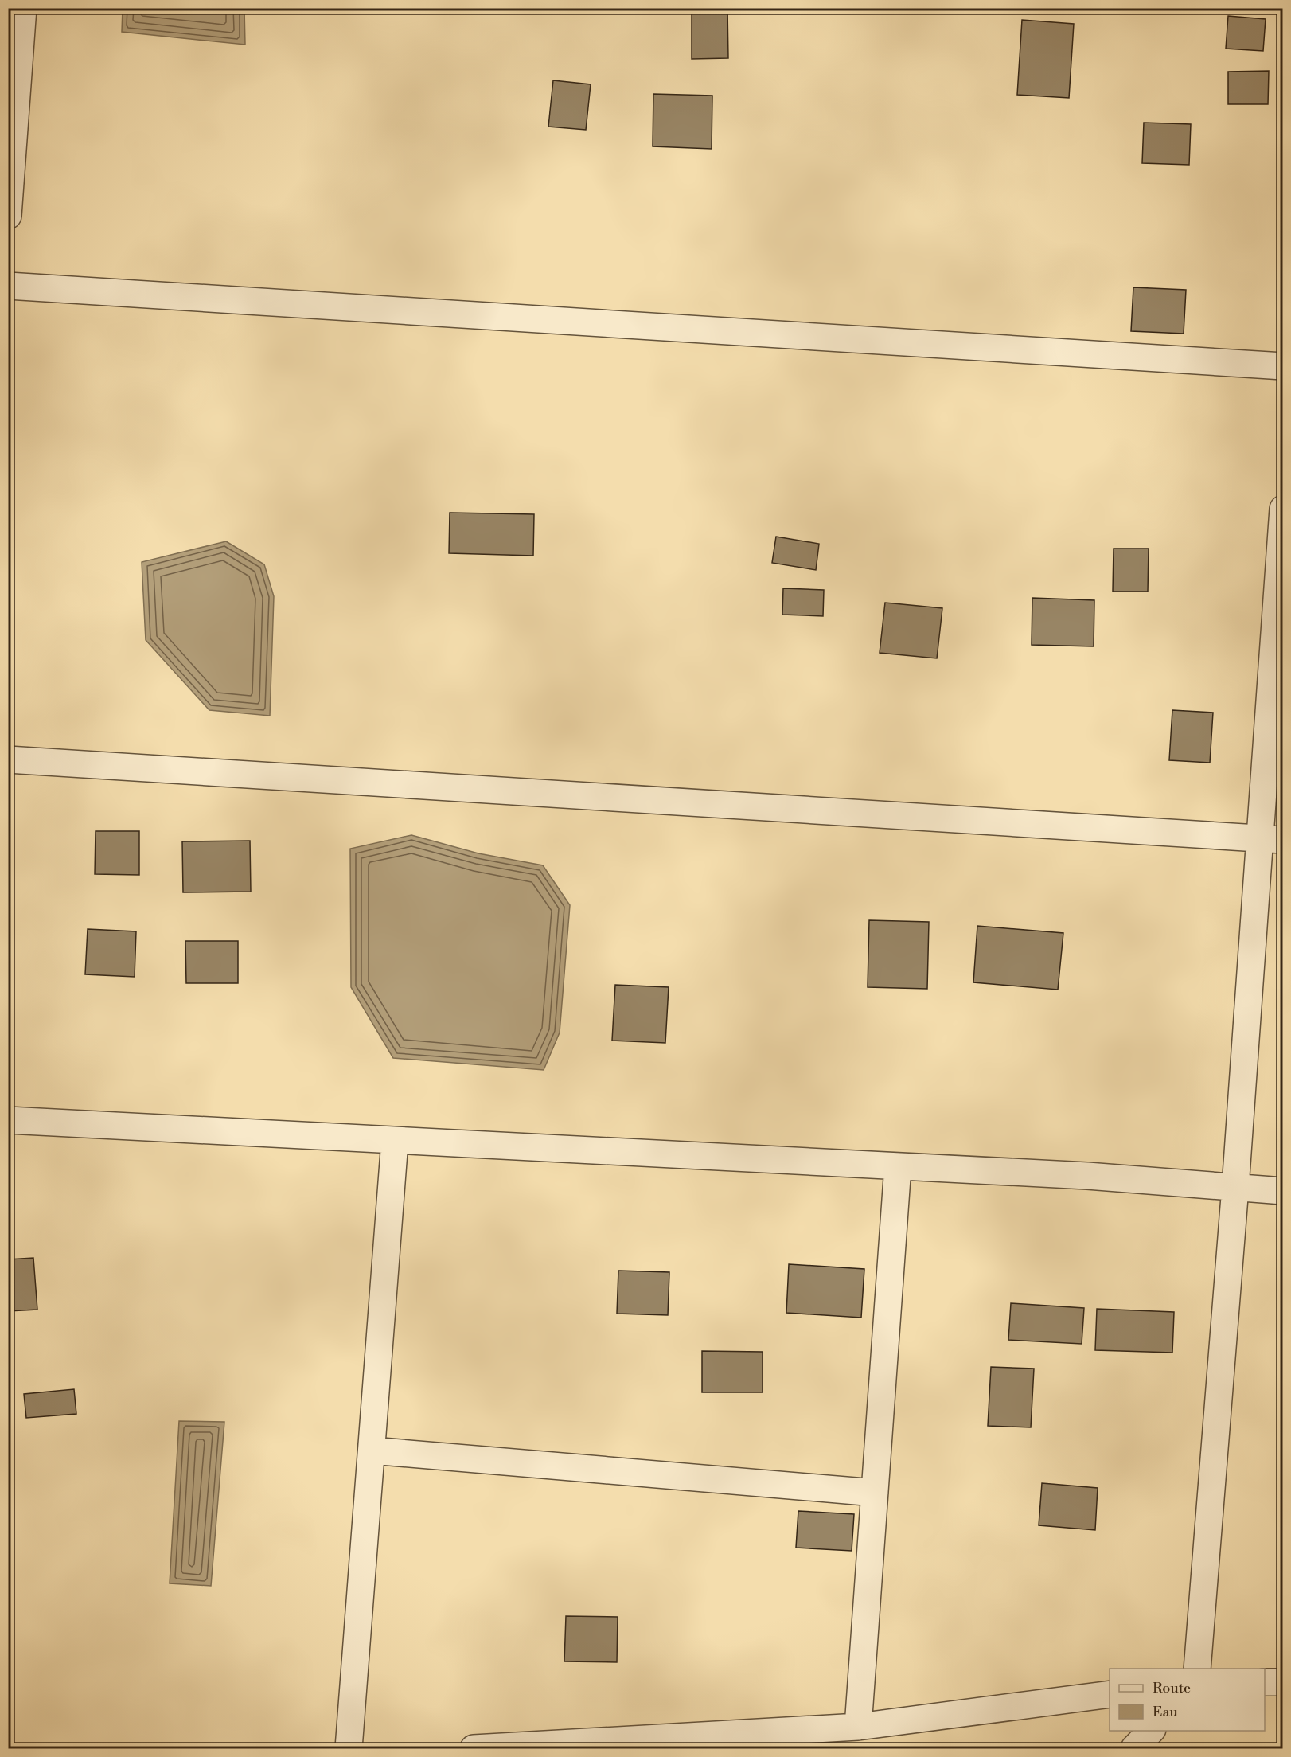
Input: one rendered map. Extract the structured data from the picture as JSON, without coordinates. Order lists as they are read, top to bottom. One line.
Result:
{"legend":["Route","Eau"]}
